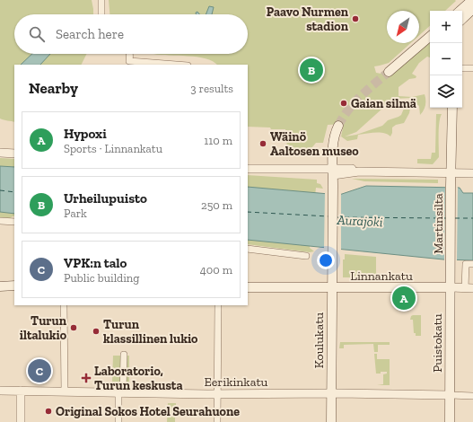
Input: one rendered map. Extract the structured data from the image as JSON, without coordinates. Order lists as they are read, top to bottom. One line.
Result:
{"streets":{"main road":["Martinsilta","Linnankatu","Koulukatu","Puistokatu"],"street":["Eerikinkatu"]},"crossings":[["Martinsilta","Puistokatu"],["Linnankatu","Koulukatu"],["Linnankatu","Puistokatu"],["Koulukatu","Eerikinkatu"],["Puistokatu","Eerikinkatu"]],"water":["Aurajoki"],"places":{"other":["Paavo Nurmen stadion","Gaian silmä","Wäinö Aaltosen museo","Turun iltalukio","Turun klassillinen lukio","Original Sokos Hotel Seurahuone"],"health":["Laboratorio, Turun keskusta"]},"north":"bottom left","page":{"map_buttons":["+","−"],"search":"Search here","pins":["B","A","C"],"heading":["Nearby","3 results"],"list":[{"mark":"A","name":"Hypoxi","note":"Sports · Linnankatu","value":"110 m"},{"mark":"B","name":"Urheilupuisto","note":"Park","value":"250 m"},{"mark":"C","name":"VPK:n talo","note":"Public building","value":"400 m"}]}}
